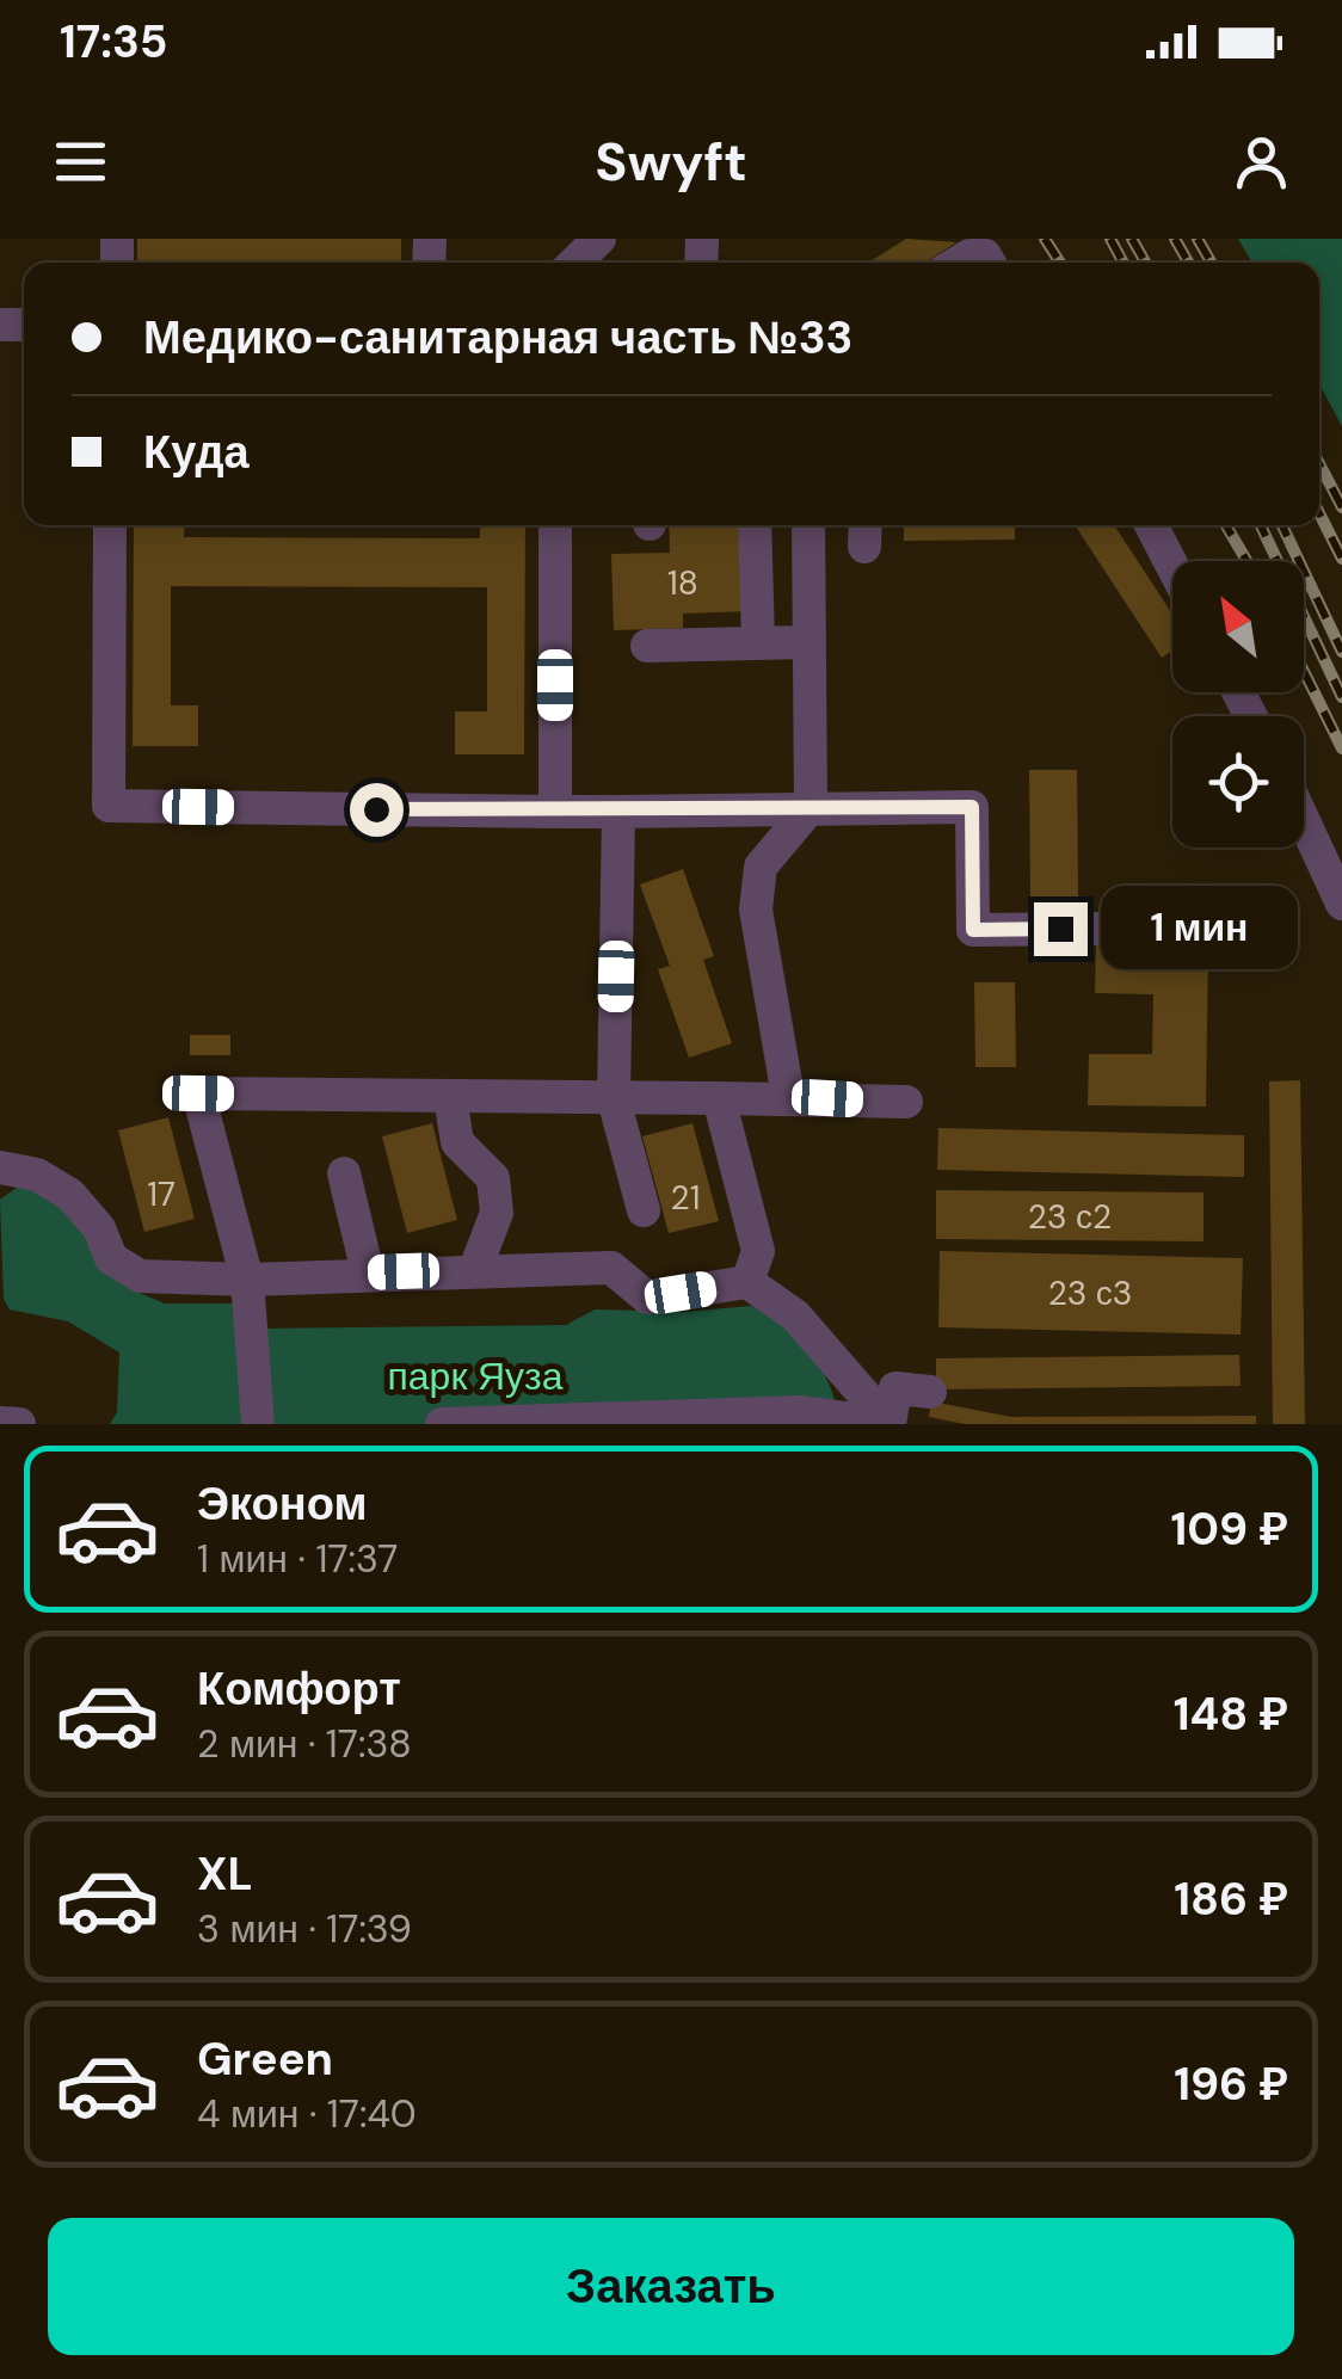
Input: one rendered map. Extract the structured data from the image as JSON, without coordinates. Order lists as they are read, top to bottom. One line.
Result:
{"parks":["парк Яуза"],"house_numbers":["18","17","21","23 с2","23 с3"],"north":"top left","page":{"status":"17:35","header":"Swyft","banner":["Медико-санитарная часть №33","Куда"],"bubble":"1 мин","list":[{"name":"Эконом","note":"1 мин · 17:37","value":"109 ₽"},{"name":"Комфорт","note":"2 мин · 17:38","value":"148 ₽"},{"name":"XL","note":"3 мин · 17:39","value":"186 ₽"},{"name":"Green","note":"4 мин · 17:40","value":"196 ₽"}],"buttons":"Заказать"}}
